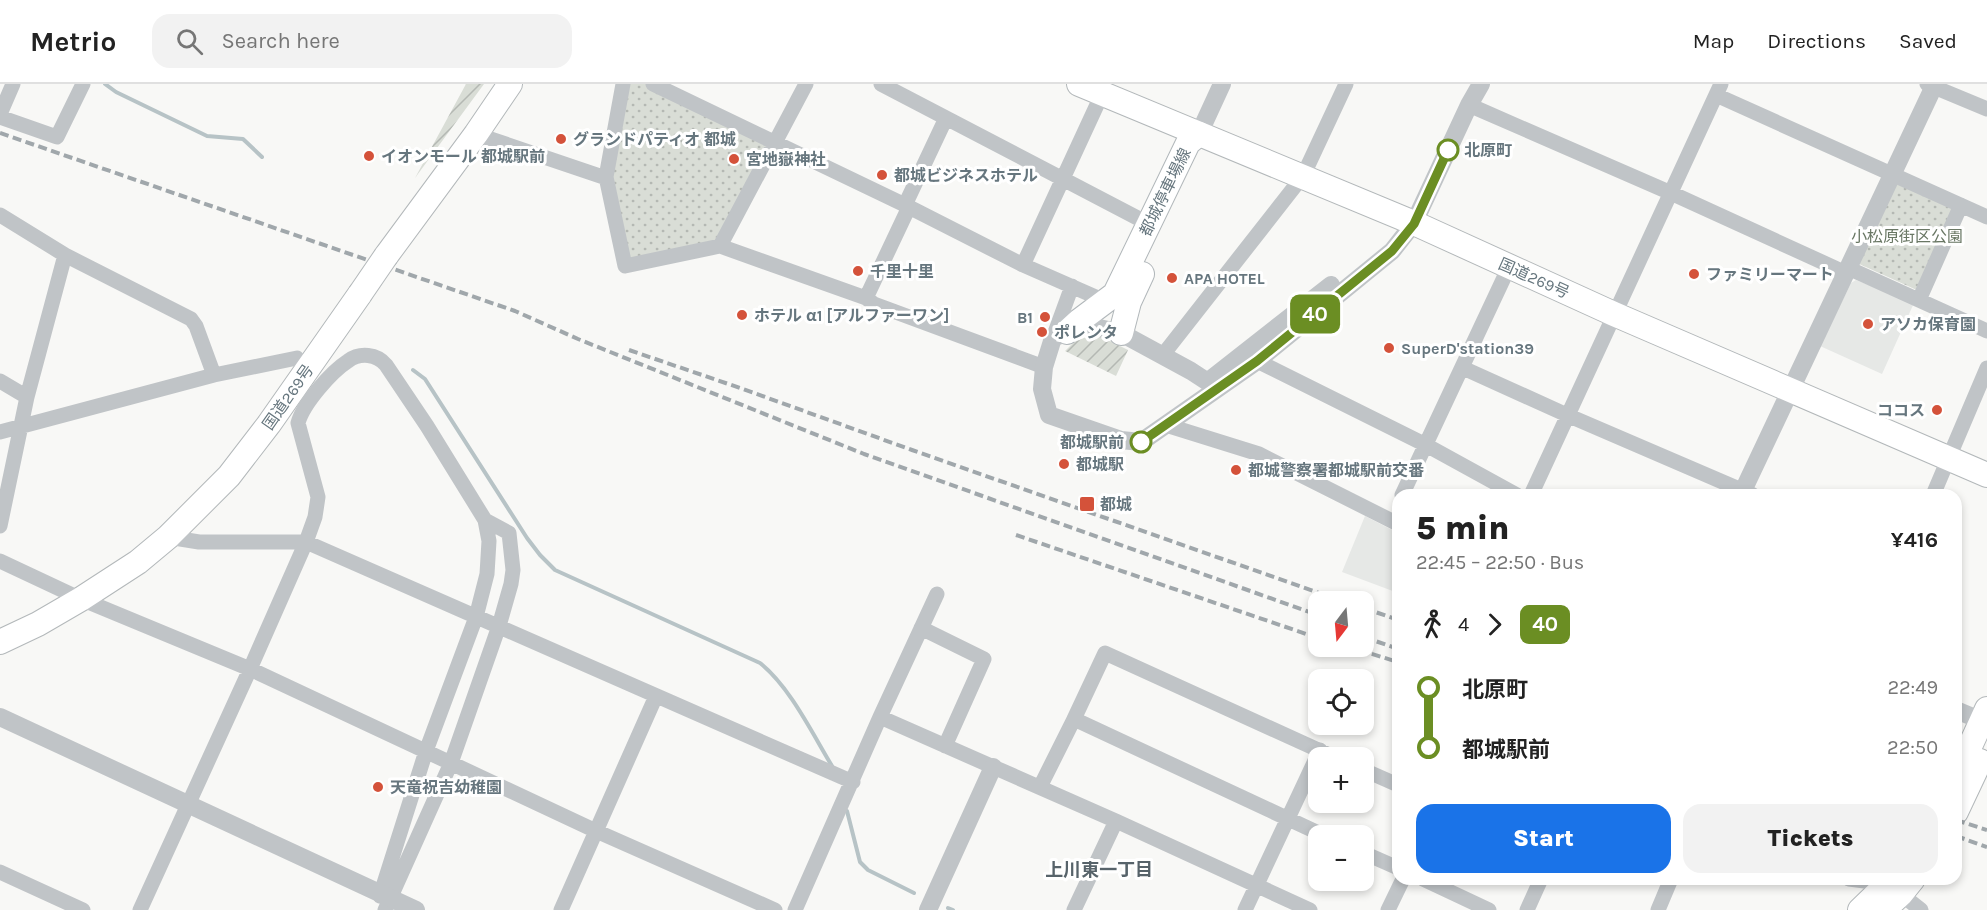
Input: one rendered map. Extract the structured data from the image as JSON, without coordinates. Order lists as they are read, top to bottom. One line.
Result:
{"streets":{"main road":["都城停車場線","国道269号"]},"crossings":[["都城停車場線","国道269号"]],"districts":["上川東一丁目"],"parks":["小松原街区公園"],"places":{"other":["グランドパティオ 都城","北原町","イオンモール 都城駅前","宮地嶽神社","都城ビジネスホテル","千里十里","ファミリーマート","APA HOTEL","ホテル α1 [アルファーワン]","B1","アソカ保育園","ポレンタ","SuperD'station39","ココス","都城駅前","都城駅","都城警察署都城駅前交番","天竜祝吉幼稚園"],"transit":["都城"]},"lines":["bus line 40"],"north":"bottom","page":{"header":"Metrio","search":"Search here","nav":["Map","Directions","Saved"],"on_map":"40","heading":["5 min","22:45 – 22:50 · Bus","¥416"],"map_buttons":["+","−"],"legs":["4","40"],"list":[{"name":"北原町","value":"22:49"},{"name":"都城駅前","value":"22:50"}],"buttons":["Start","Tickets"]}}
